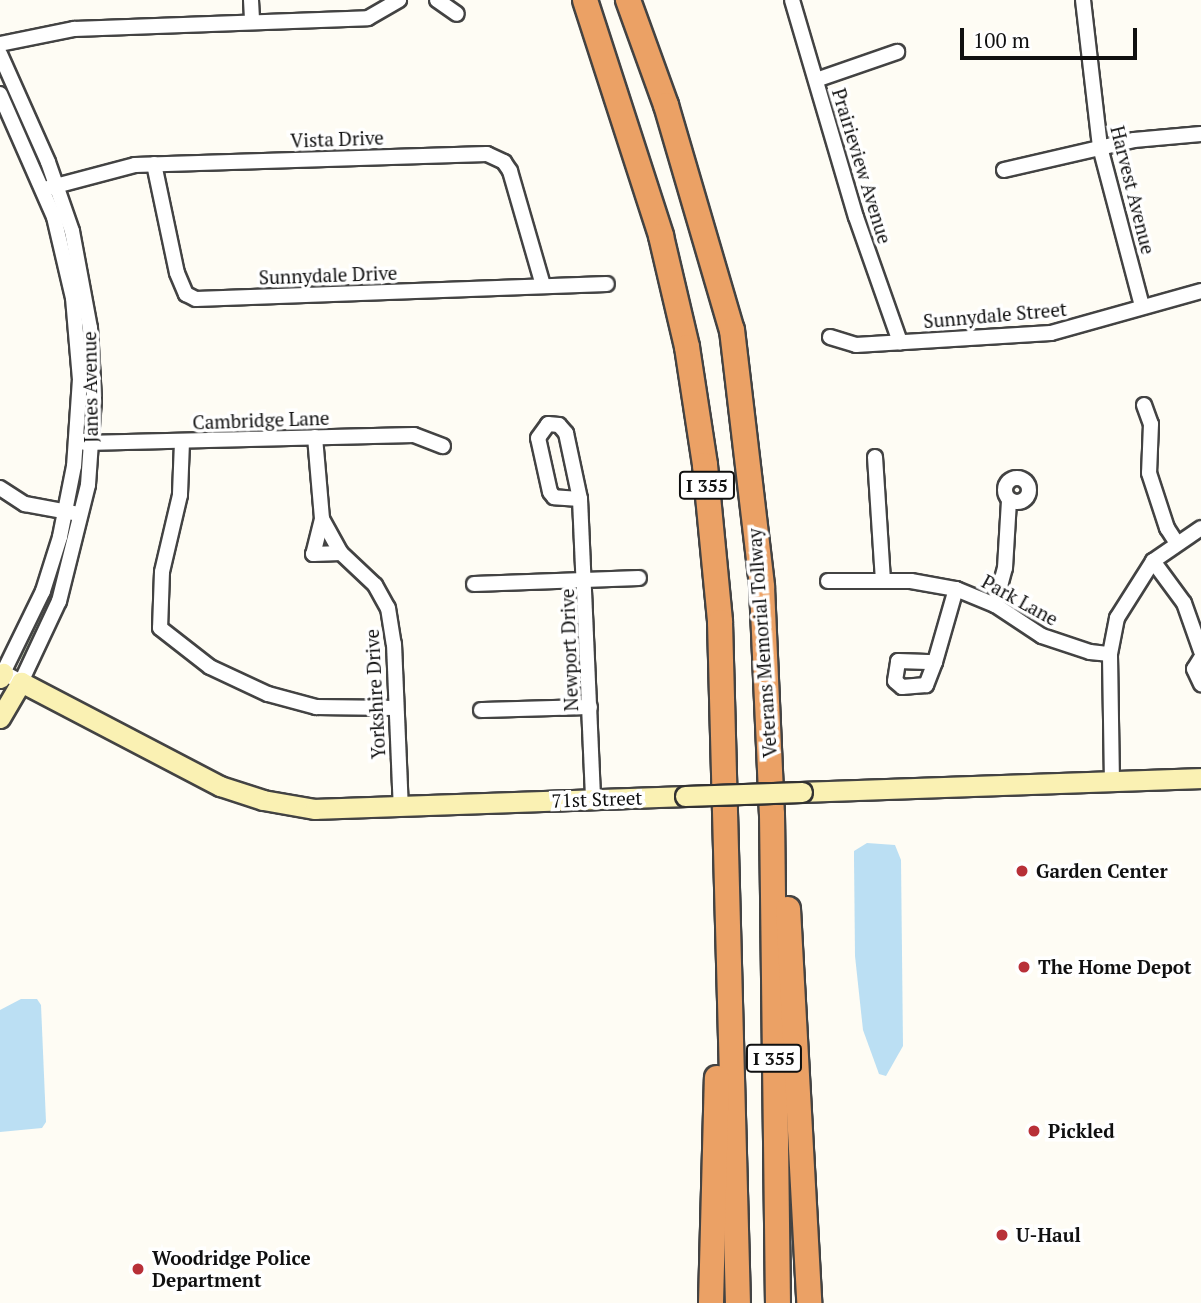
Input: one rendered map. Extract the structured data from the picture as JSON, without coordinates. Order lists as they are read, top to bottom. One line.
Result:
{"streets":{"highway":["I 355","Veterans Memorial Tollway"],"street":["Vista Drive","Prairieview Avenue","Harvest Avenue","Sunnydale Drive","Sunnydale Street","Janes Avenue","Cambridge Lane","Park Lane","Newport Drive","Yorkshire Drive","71st Street"]},"crossings":[["Vista Drive","Sunnydale Drive"],["Vista Drive","Janes Avenue"],["Prairieview Avenue","Sunnydale Street"],["Harvest Avenue","Sunnydale Street"],["Janes Avenue","Cambridge Lane"],["Janes Avenue","71st Street"],["Cambridge Lane","Yorkshire Drive"],["Newport Drive","71st Street"],["Yorkshire Drive","71st Street"]],"places":["Garden Center","The Home Depot","Pickled","U-Haul","Woodridge Police Department"],"scale_bar":"100 m"}
